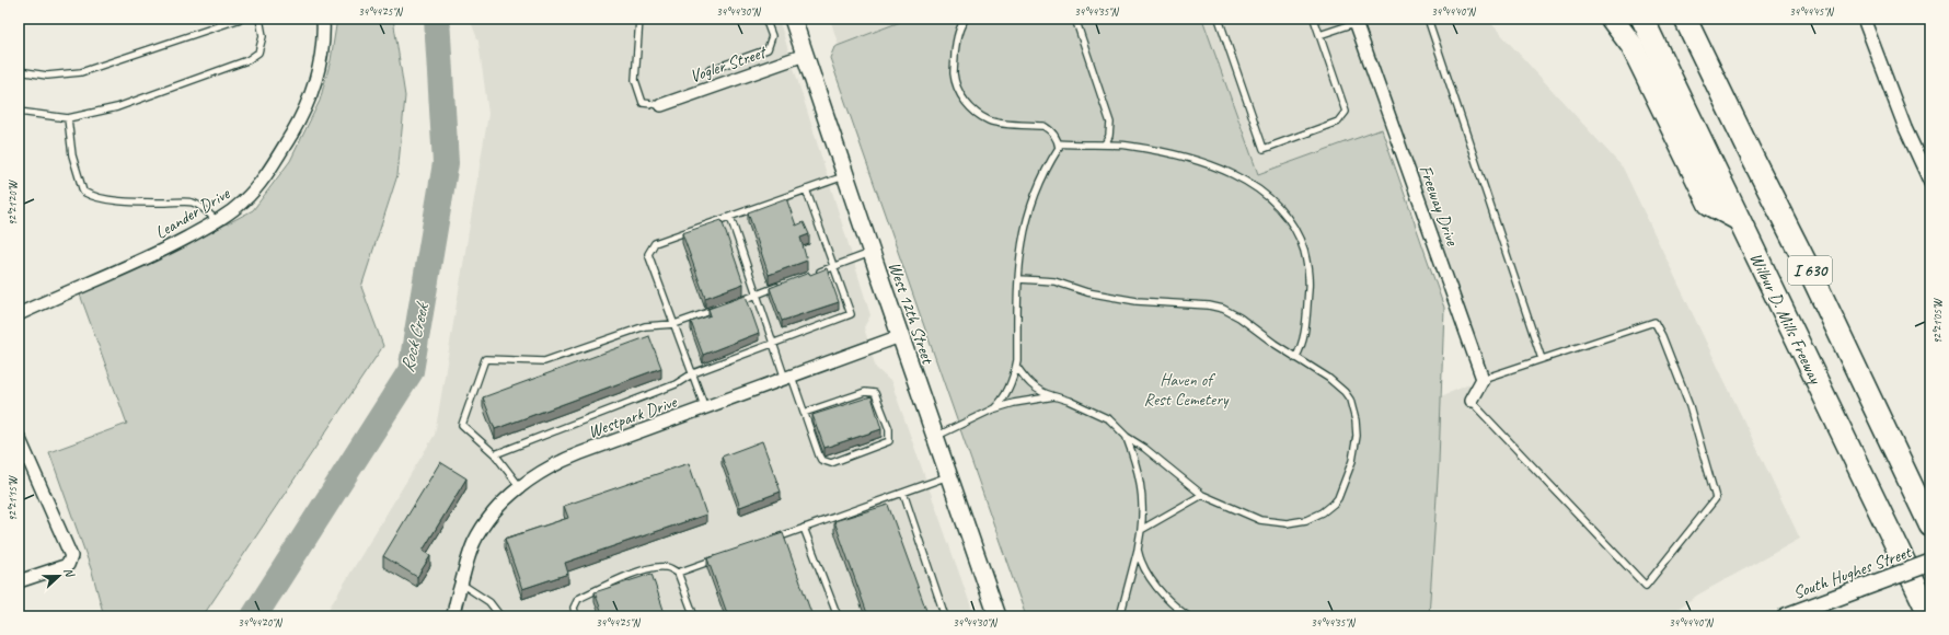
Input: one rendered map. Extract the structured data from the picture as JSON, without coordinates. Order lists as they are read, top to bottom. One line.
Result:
{"streets":{"highway":["I 630","Wilbur D. Mills Freeway"],"main road":["West 12th Street","South Hughes Street"],"street":["Vogler Street","Freeway Drive","Leander Drive","Westpark Drive"]},"crossings":[["Vogler Street","West 12th Street"],["West 12th Street","Westpark Drive"]],"water":["Rock Creek"],"parks":["Haven of Rest Cemetery"],"north":"right","coordinates":["34°44'25\"N","34°44'30\"N","34°44'35\"N","34°44'40\"N","34°44'45\"N","92°21'20\"W","92°21'05\"W","92°21'15\"W","34°44'20\"N"]}
